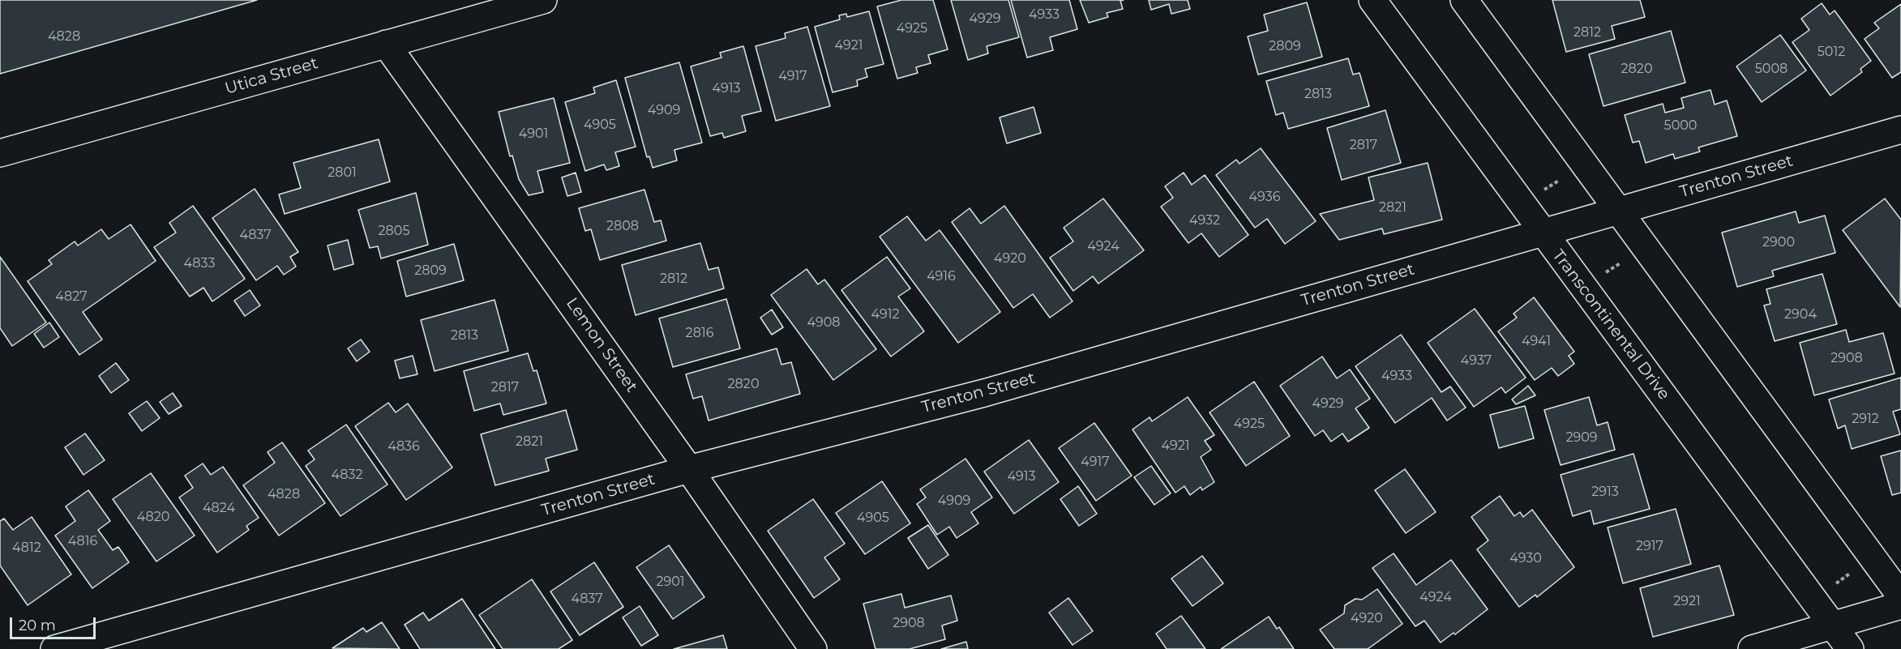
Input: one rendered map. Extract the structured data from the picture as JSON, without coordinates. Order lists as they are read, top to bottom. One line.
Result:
{"streets":{"street":["Utica Street","Trenton Street","Transcontinental Drive","Lemon Street"]},"crossings":[["Utica Street","Lemon Street"],["Trenton Street","Transcontinental Drive"],["Trenton Street","Lemon Street"]],"house_numbers":["4933","4929","4925","2812","4828","4921","2809","5012","2820","5008","4917","4913","2813","4909","4905","5000","4901","2817","2801","4936","2821","4932","2808","2805","4837","2900","4924","4920","4833","2809","4916","2812","4827","4912","2904","4908","2816","2813","4941","2908","4937","4933","2820","2817","4929","2912","4925","2909","2821","4921","4836","4917","4832","4913","2913","4828","4909","4824","4820","4905","4816","2917","4812","4930","2901","4924","4837","2921","4920","2908"],"scale_bar":"20 m"}
